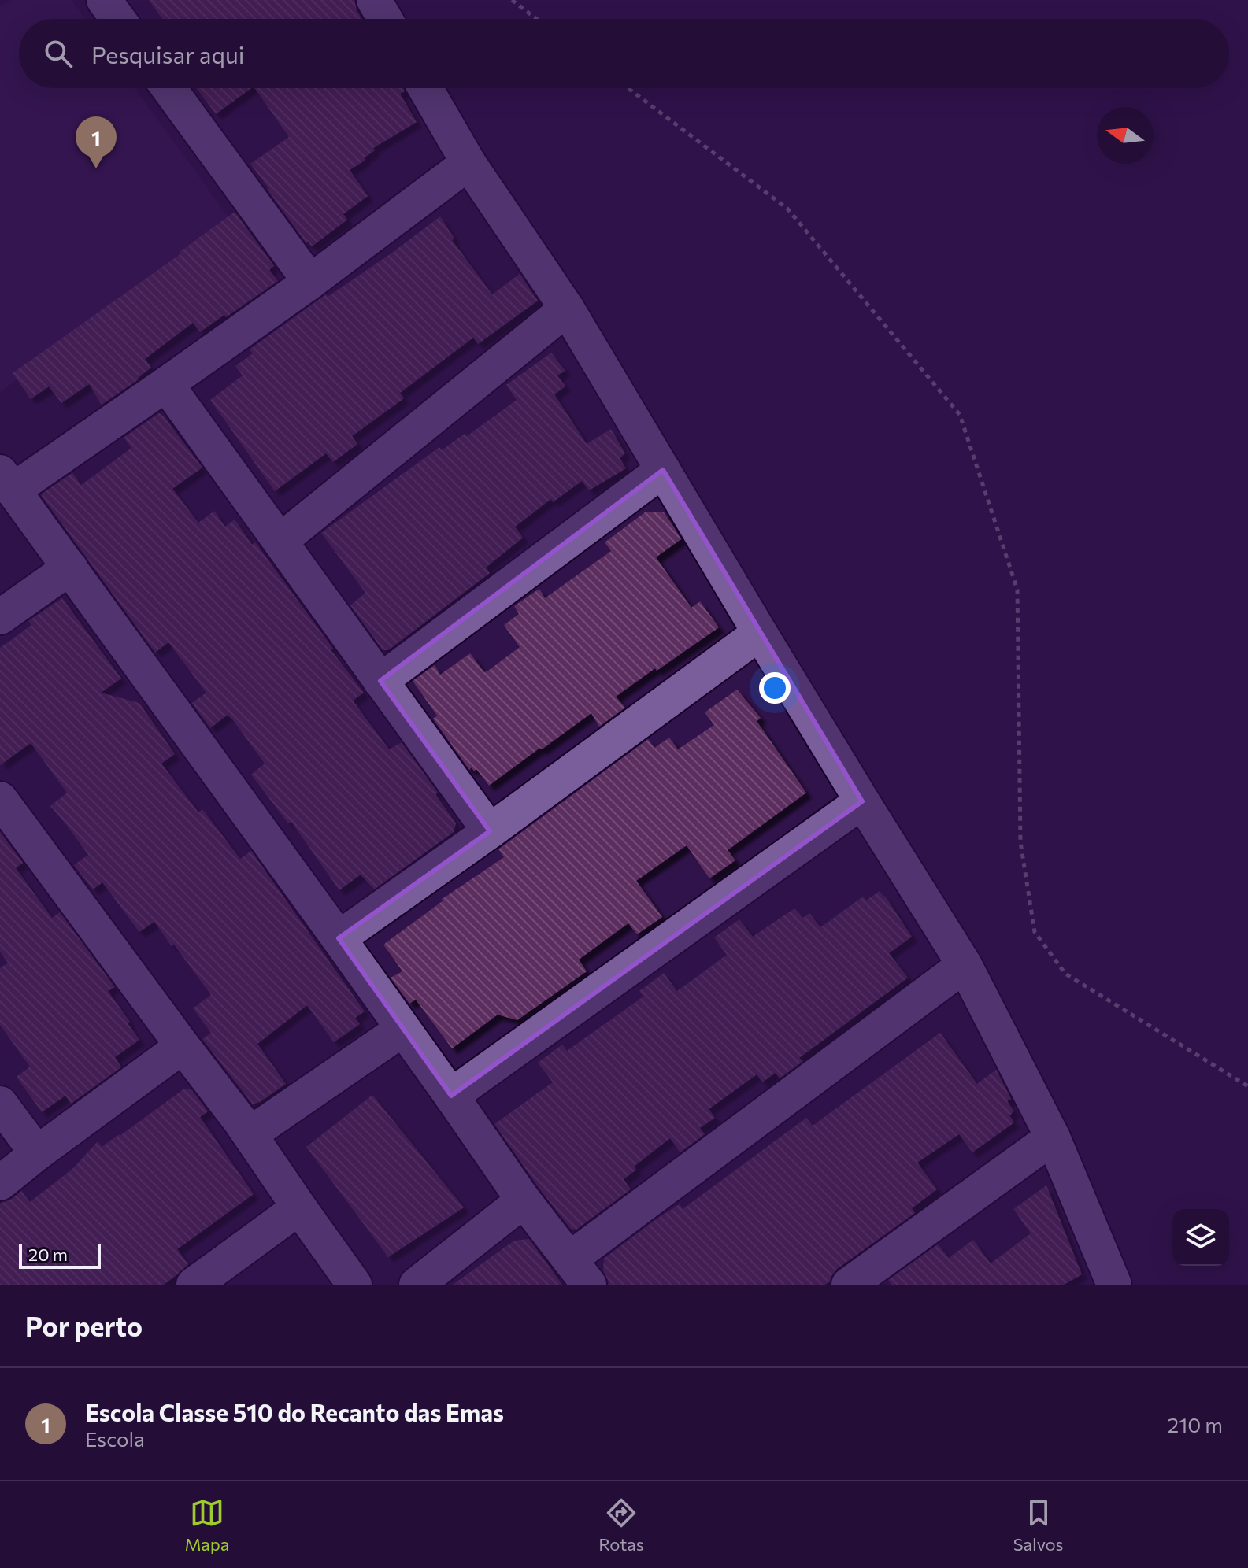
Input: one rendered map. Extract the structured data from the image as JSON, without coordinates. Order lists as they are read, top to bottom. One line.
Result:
{"scale_bar":"20 m","north":"left","page":{"search":"Pesquisar aqui","pins":"1","scale":"20 m","heading":"Por perto","list":[{"mark":"1","name":"Escola Classe 510 do Recanto das Emas","note":"Escola","value":"210 m"}],"nav":["Mapa","Rotas","Salvos"]}}
